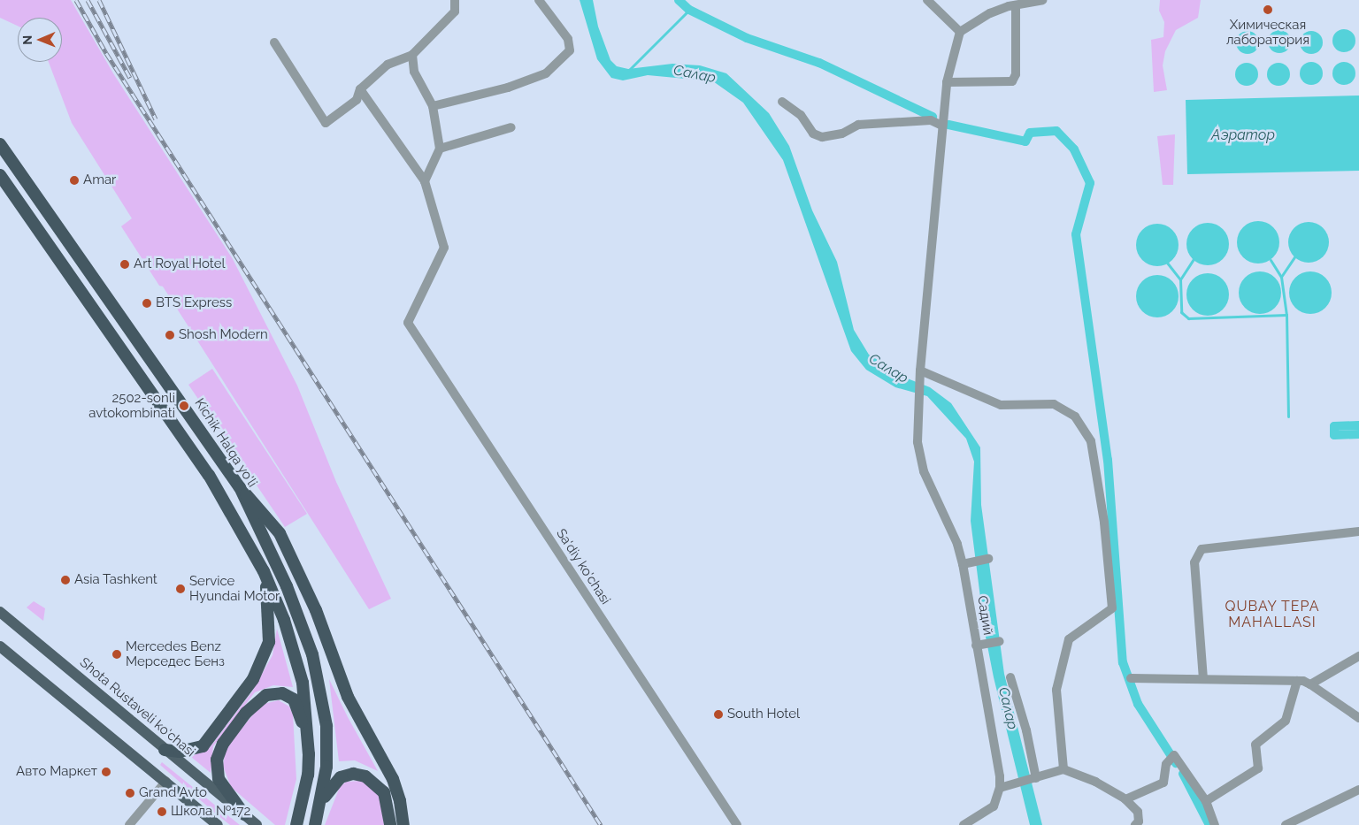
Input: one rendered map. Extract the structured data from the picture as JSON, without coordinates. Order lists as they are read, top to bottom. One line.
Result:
{"streets":{"highway":["Kichik Halqa yo'li"],"main road":["Shota Rustaveli ko'chasi"],"street":["Sa'diy ko'chasi","Садий"]},"districts":["QUBAY TEPA MAHALLASI"],"water":["Салар","Аэратор"],"places":["Химическая лаборатория","Amar","Art Royal Hotel","BTS Express","Shosh Modern","2502-sonli avtokombinati","Asia Tashkent","Service Hyundai Motor","Mercedes Benz Мерседес Бенз","South Hotel","Авто Маркет","Grand Avto","Школа №172"],"north":"left"}
